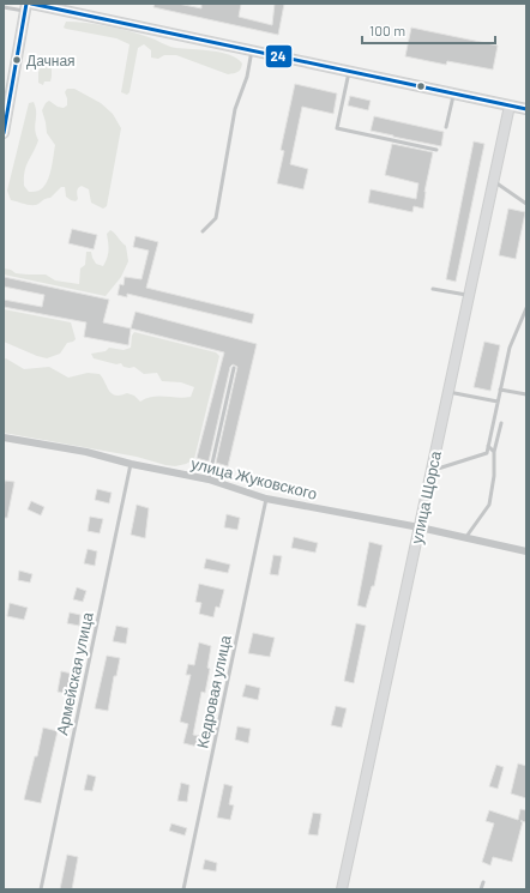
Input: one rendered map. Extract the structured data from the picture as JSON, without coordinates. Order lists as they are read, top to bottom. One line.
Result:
{"streets":{"street":["улица Жуковского","улица Щорса"],"lane":["Армейская улица","Кедровая улица"]},"crossings":[["улица Жуковского","улица Щорса"],["улица Жуковского","Армейская улица"],["улица Жуковского","Кедровая улица"]],"places":["Дачная"],"lines":["transit line 24"],"scale_bar":"100 m"}
